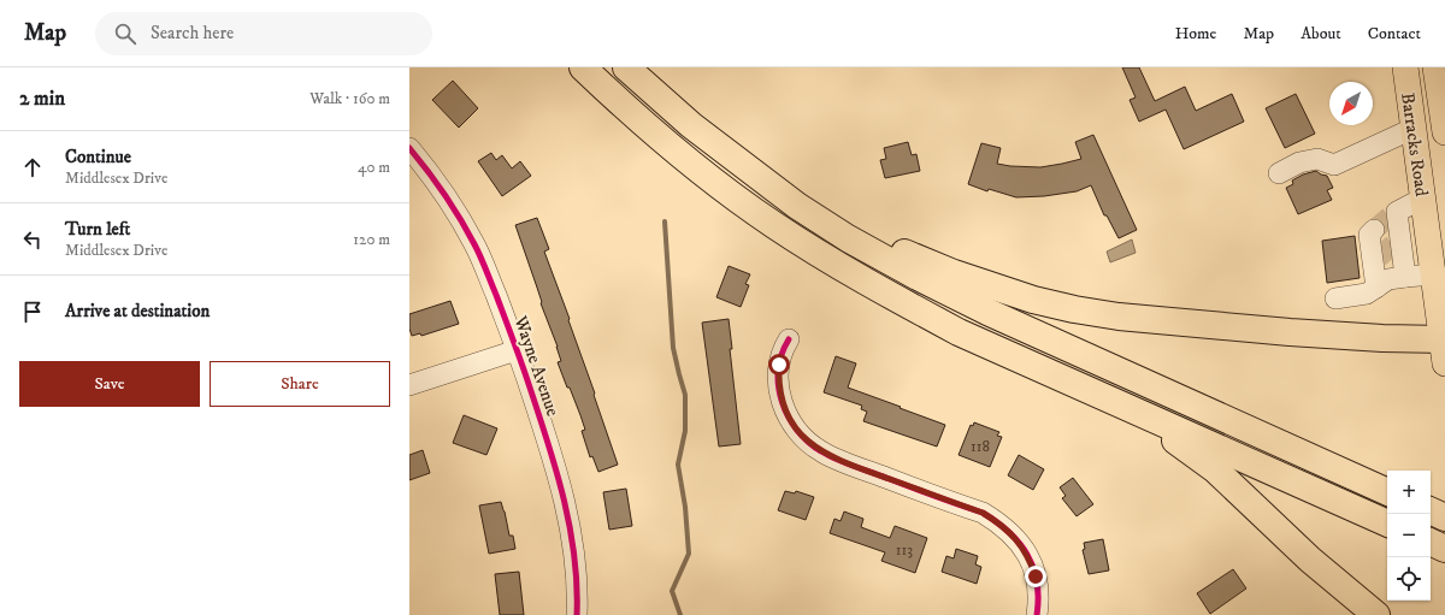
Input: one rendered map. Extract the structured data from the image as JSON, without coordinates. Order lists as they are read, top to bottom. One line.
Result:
{"streets":{"main road":["Barracks Road"],"street":["Wayne Avenue"]},"house_numbers":["118","113"],"north":"bottom left","page":{"header":"Map","search":"Search here","nav":["Home","Map","About","Contact"],"heading":["2 min","Walk · 160 m"],"list":[["Continue","Middlesex Drive","40 m"],["Turn left","Middlesex Drive","120 m"],"Arrive at destination"],"buttons":["Save","Share"],"map_buttons":["+","−"]}}
